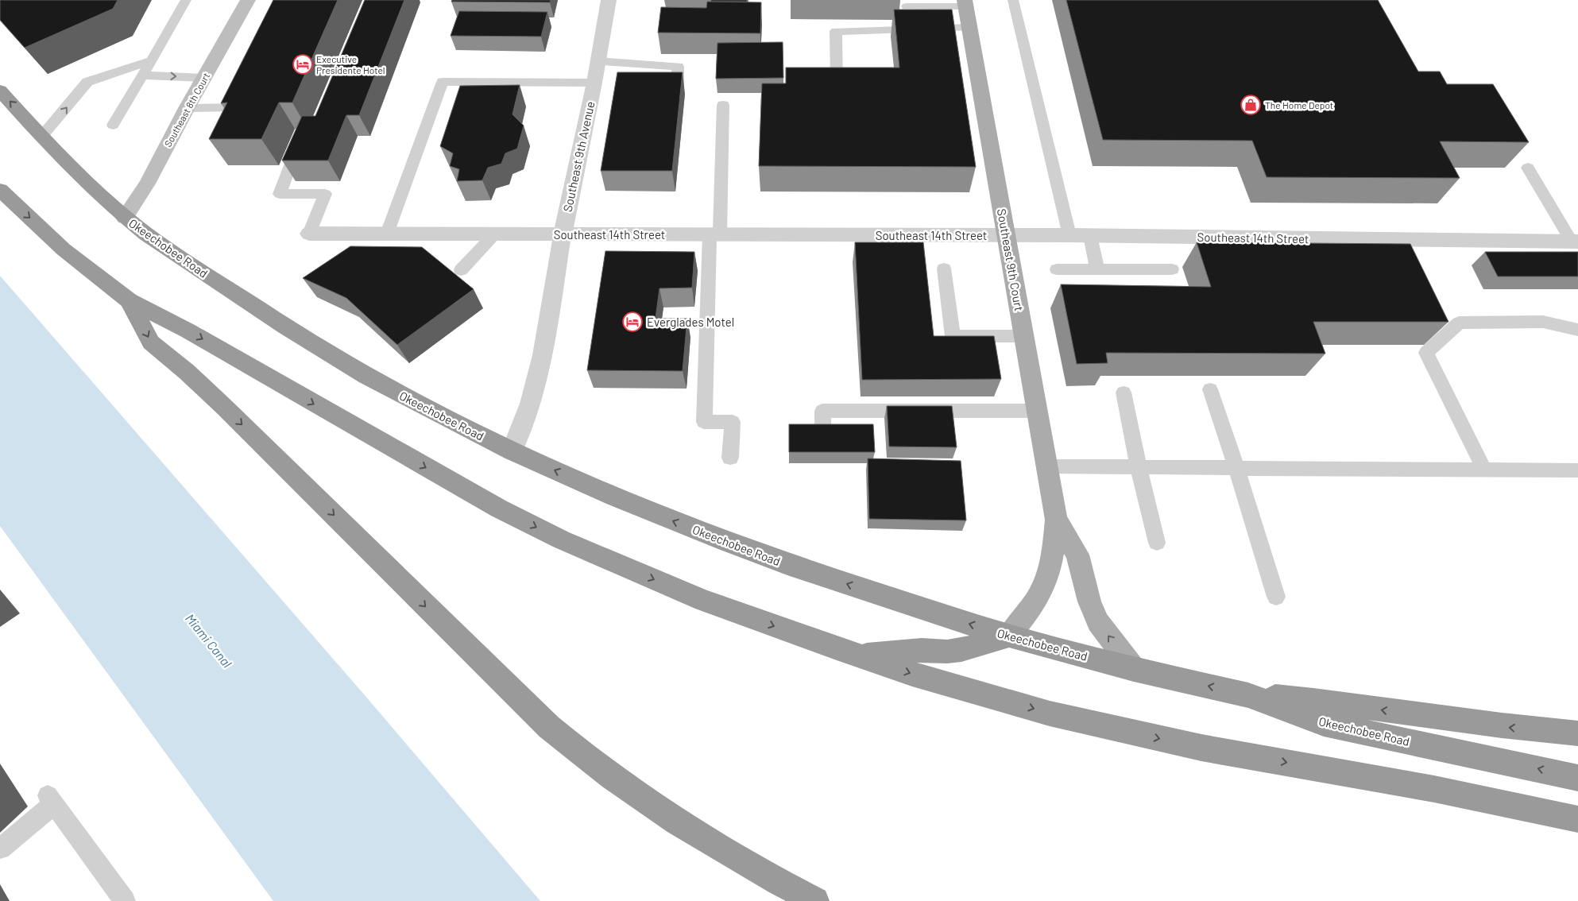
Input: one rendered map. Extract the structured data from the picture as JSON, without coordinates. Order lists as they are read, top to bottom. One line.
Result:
{"streets":{"highway":["Okeechobee Road"],"main road":["Southeast 9th Court"],"street":["Southeast 8th Court","Southeast 9th Avenue","Southeast 14th Street"]},"crossings":[["Southeast 8th Court","Okeechobee Road"],["Southeast 9th Avenue","Southeast 14th Street"],["Southeast 9th Avenue","Okeechobee Road"],["Southeast 14th Street","Southeast 9th Court"],["Okeechobee Road","Southeast 9th Court"]],"water":["Miami Canal"],"places":{"hotel":["Executive Presidente Hotel","Everglades Motel"],"shop":["The Home Depot"]}}
